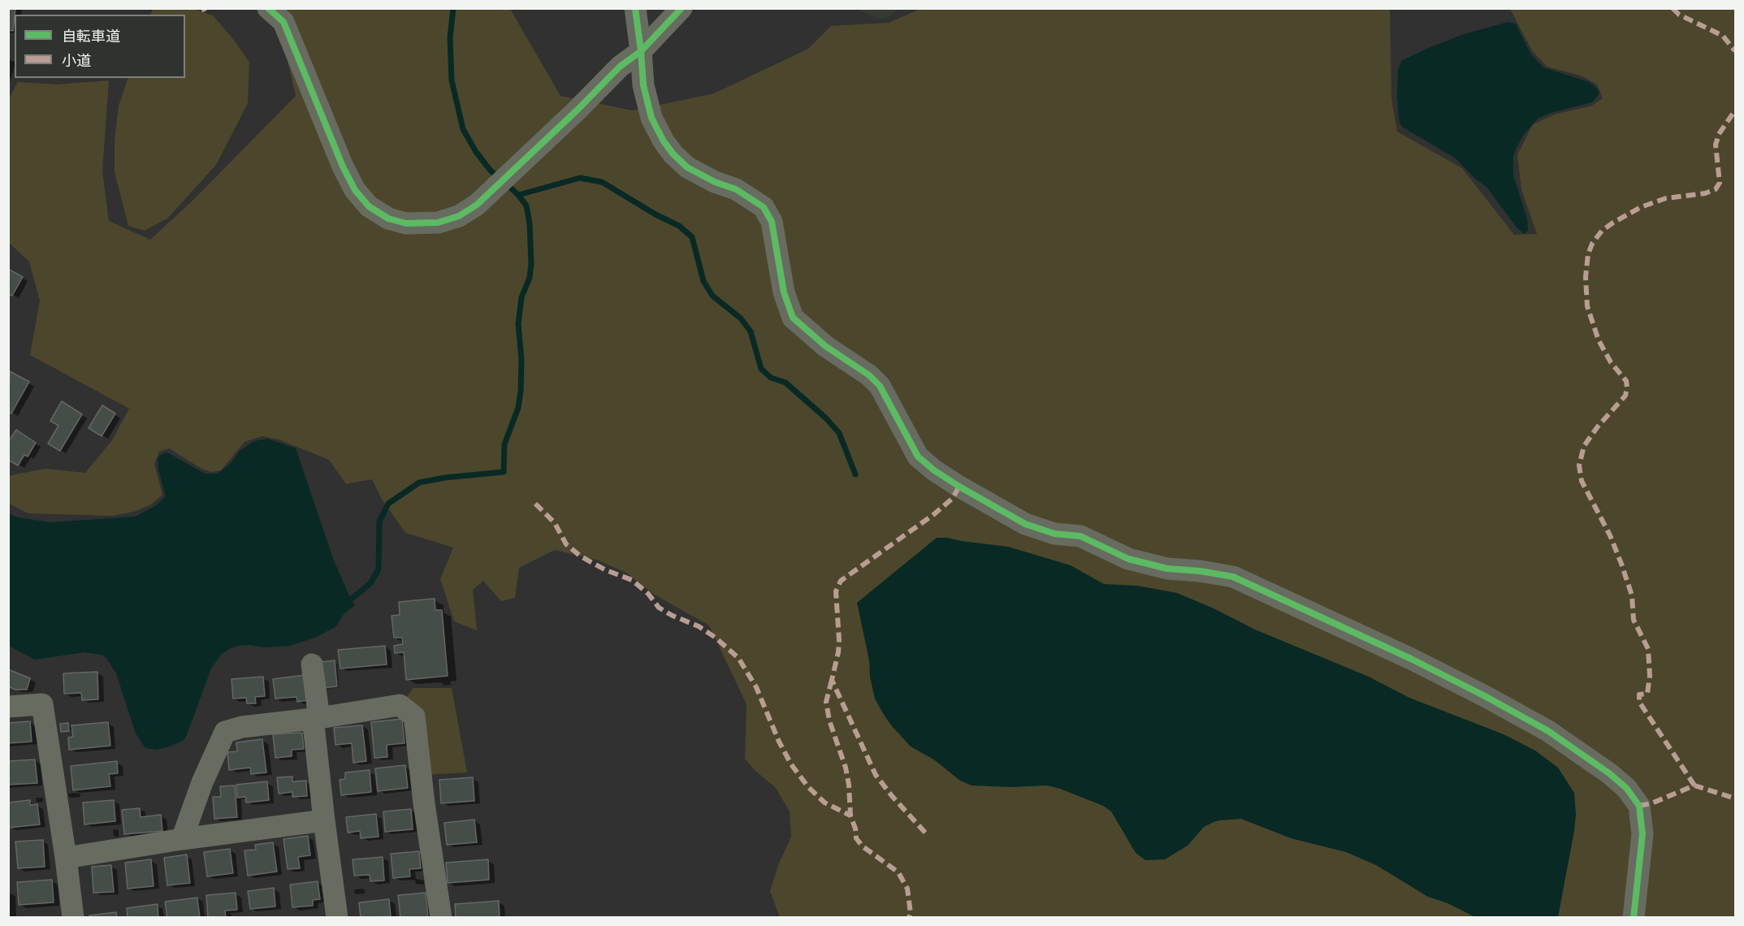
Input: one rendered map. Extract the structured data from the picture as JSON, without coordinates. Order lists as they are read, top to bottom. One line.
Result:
{"legend":["自転車道","小道"]}
